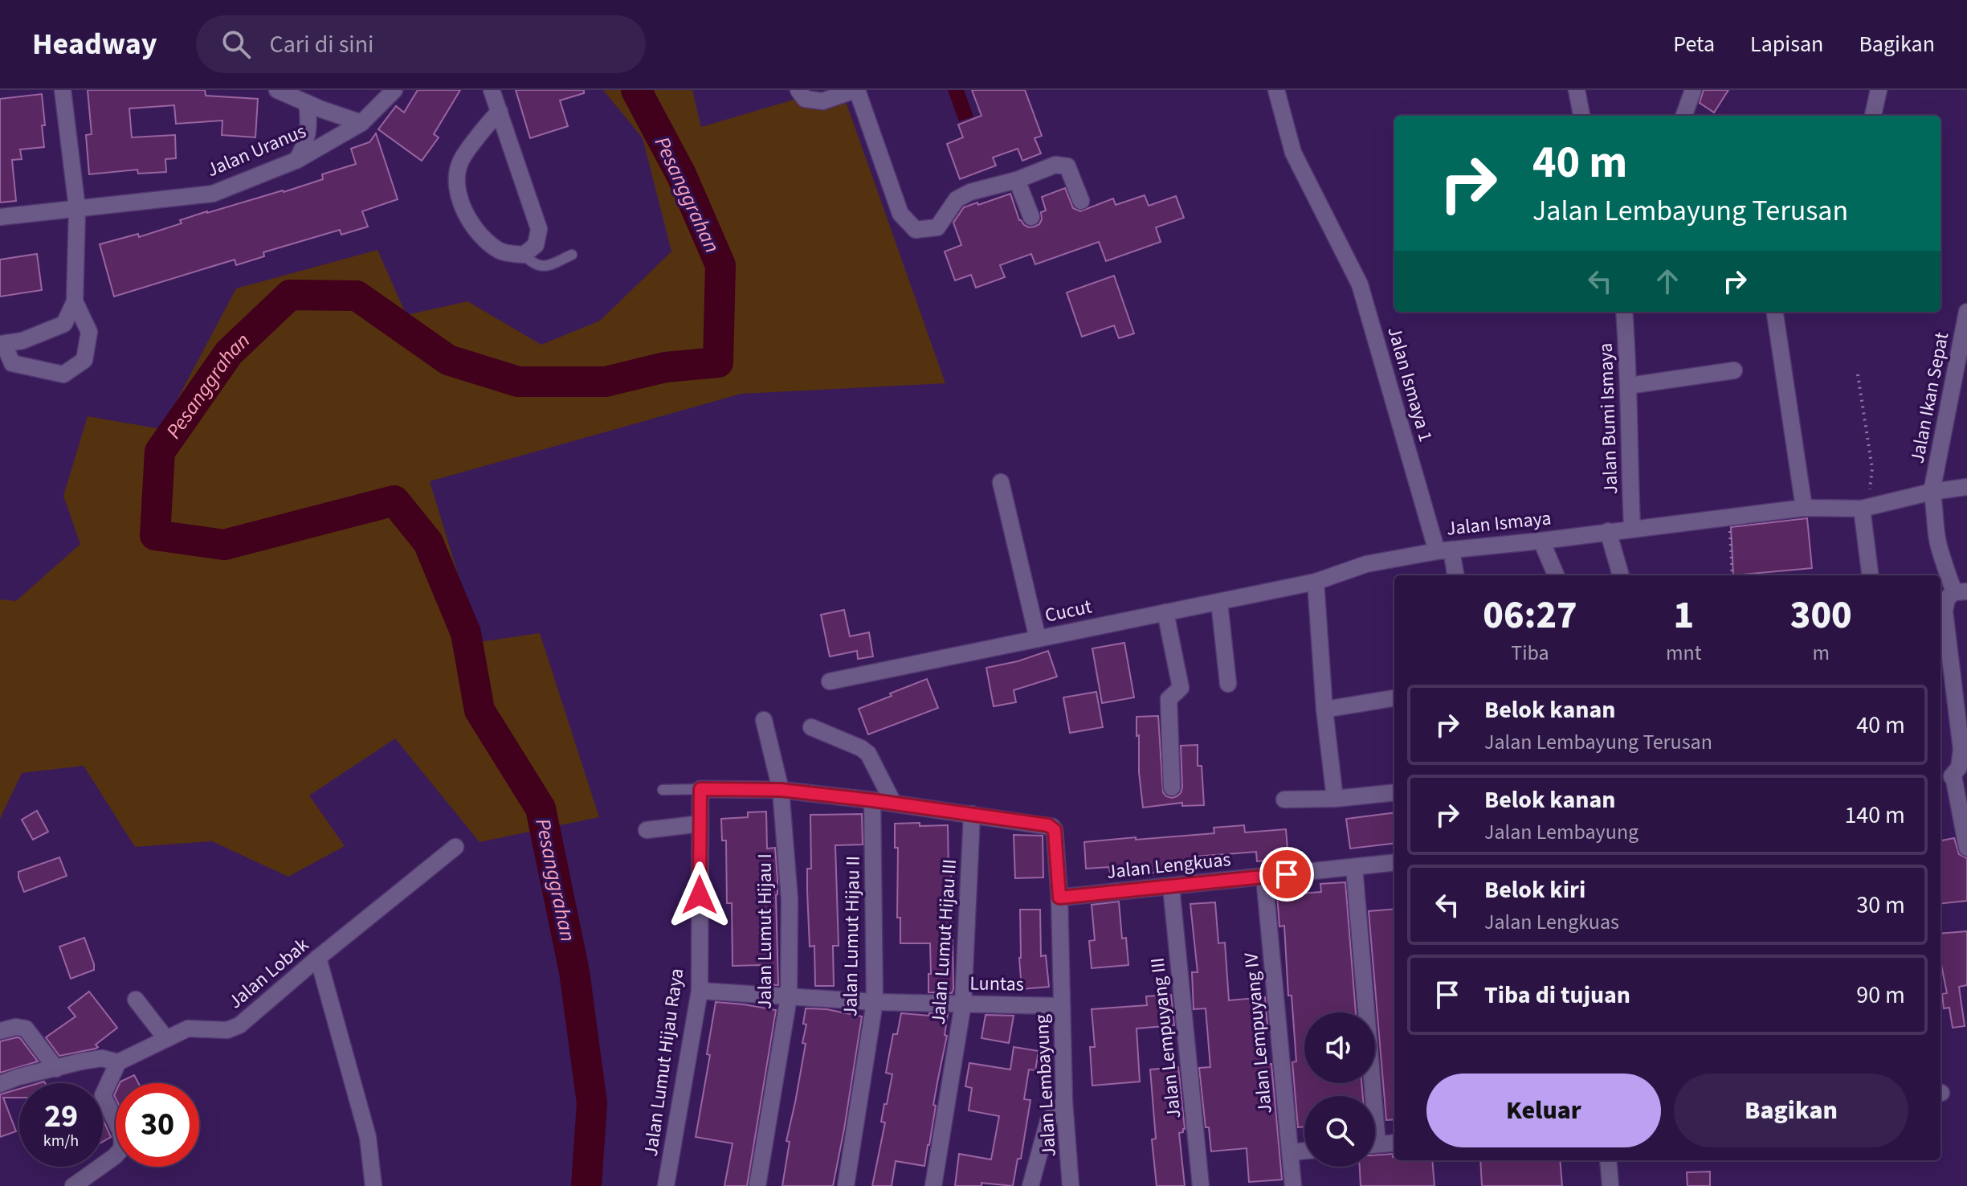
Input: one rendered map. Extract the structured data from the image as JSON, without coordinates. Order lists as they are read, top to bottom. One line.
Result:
{"streets":{"street":["Jalan Uranus","Jalan Ismaya 1","Jalan Ikan Sepat","Jalan Bumi Ismaya","Jalan Ismaya","Cucut","Jalan Lengkuas","Jalan Lumut Hijau I","Jalan Lumut Hijau II","Jalan Lumut Hijau III","Jalan Lobak","Luntas","Jalan Lempuyang IV","Jalan Lempuyang III","Jalan Lumut Hijau Raya","Jalan Lembayung"]},"crossings":[["Jalan Ismaya 1","Jalan Ismaya"],["Jalan Ikan Sepat","Jalan Ismaya"],["Jalan Bumi Ismaya","Jalan Ismaya"],["Jalan Ismaya","Cucut"],["Jalan Lengkuas","Jalan Lempuyang IV"],["Jalan Lengkuas","Jalan Lempuyang III"],["Jalan Lengkuas","Jalan Lembayung"],["Jalan Lumut Hijau I","Luntas"],["Jalan Lumut Hijau II","Luntas"],["Jalan Lumut Hijau III","Luntas"],["Jalan Lumut Hijau III","Jalan Lembayung"],["Luntas","Jalan Lumut Hijau Raya"],["Luntas","Jalan Lembayung"]],"water":["Pesanggrahan"],"page":{"header":"Headway","search":"Cari di sini","nav":["Peta","Lapisan","Bagikan"],"turn":["40 m","Jalan Lembayung Terusan"],"eta":["06:27","Tiba","1","mnt","300","m"],"list":[{"name":"Belok kanan","note":"Jalan Lembayung Terusan","value":"40 m"},{"name":"Belok kanan","note":"Jalan Lembayung","value":"140 m"},{"name":"Belok kiri","note":"Jalan Lengkuas","value":"30 m"},{"name":"Tiba di tujuan","value":"90 m"}],"buttons":["Keluar","Bagikan"],"speed":"29 km/h","limit":"30"}}
